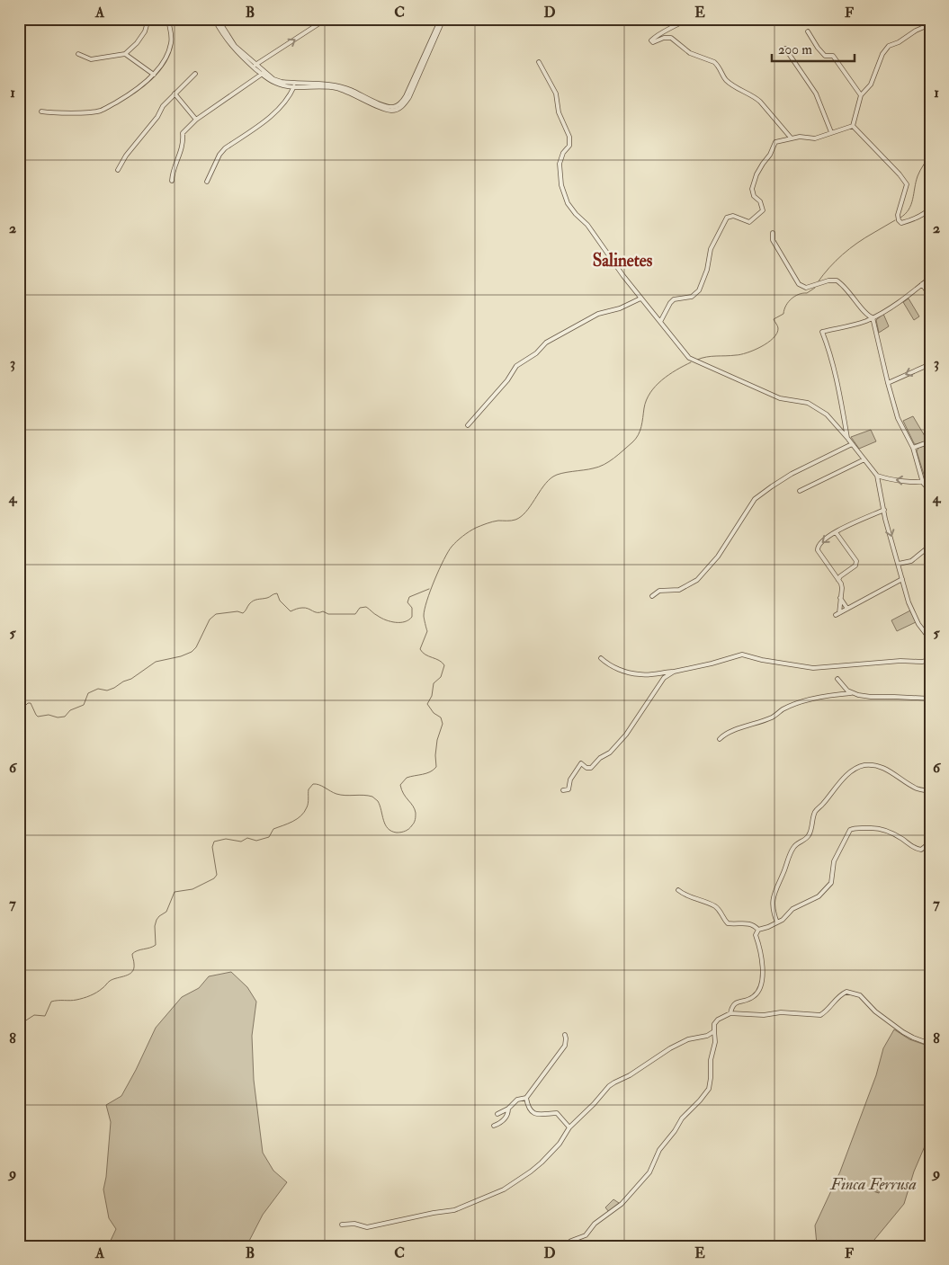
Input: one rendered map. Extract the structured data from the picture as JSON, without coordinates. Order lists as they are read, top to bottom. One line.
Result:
{"districts":["Salinetes"],"parks":["Finca Ferrusa"],"scale_bar":"200 m","grid":{"columns":["A","B","C","D","E","F"],"rows":["1","2","3","4","5","6","7","8","9"]}}
